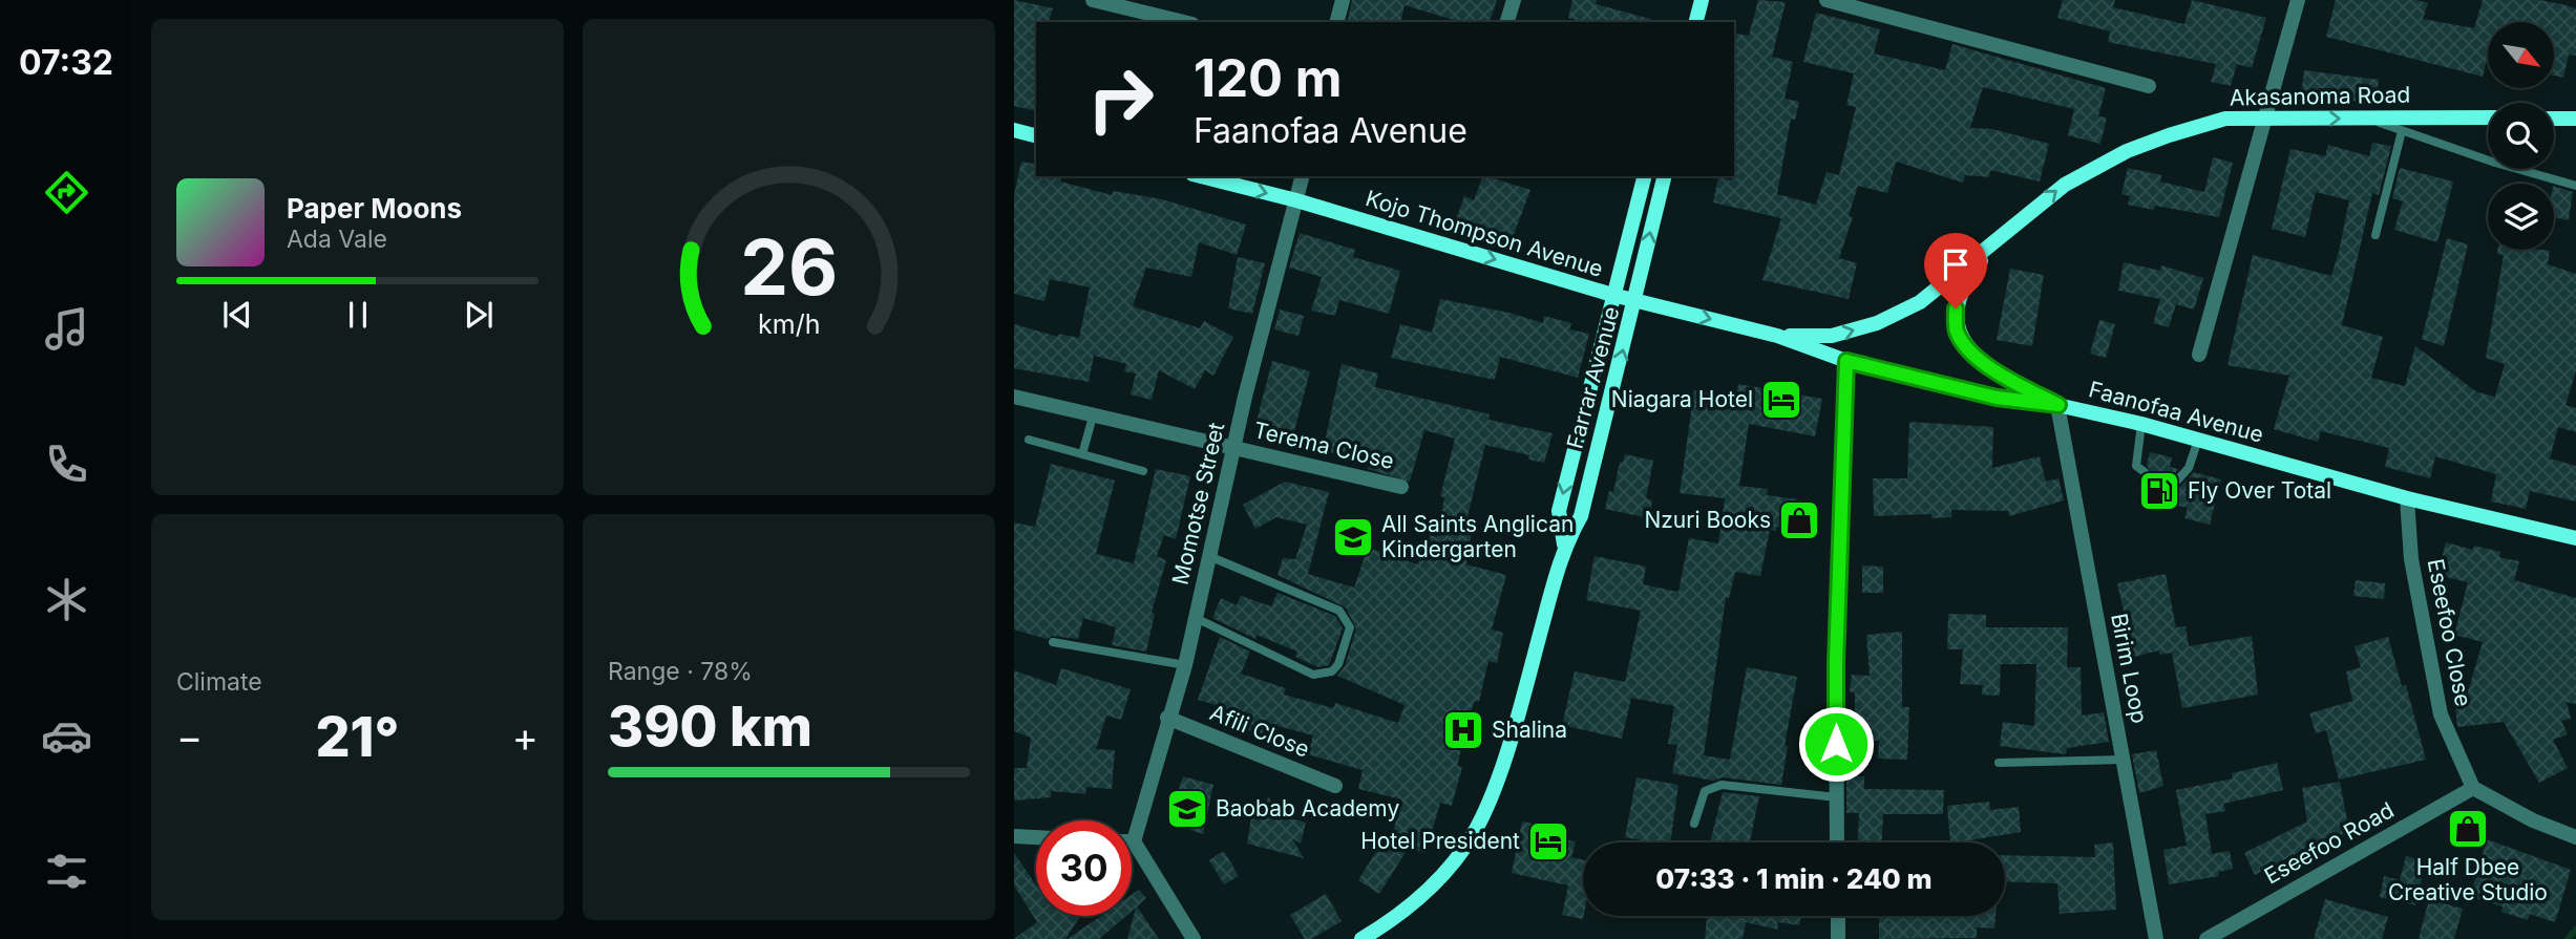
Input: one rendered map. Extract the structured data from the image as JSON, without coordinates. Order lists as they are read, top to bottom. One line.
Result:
{"streets":{"main road":["Akasanoma Road","Kojo Thompson Avenue","Farrar Avenue","Faanofaa Avenue"],"street":["Terema Close","Momotse Street","Eseefoo Close","Birim Loop","Afili Close","Eseefoo Road"]},"crossings":[["Akasanoma Road","Faanofaa Avenue"],["Akasanoma Road","Birim Loop"],["Kojo Thompson Avenue","Farrar Avenue"],["Kojo Thompson Avenue","Faanofaa Avenue"],["Kojo Thompson Avenue","Momotse Street"],["Farrar Avenue","Faanofaa Avenue"],["Faanofaa Avenue","Eseefoo Close"],["Faanofaa Avenue","Birim Loop"],["Terema Close","Momotse Street"],["Momotse Street","Afili Close"],["Eseefoo Close","Eseefoo Road"]],"one_way":["Akasanoma Road","Kojo Thompson Avenue"],"places":{"hotel":["Niagara Hotel","Hotel President"],"fuel station":["Fly Over Total"],"shop":["Nzuri Books","Half Dbee Creative Studio"],"school or university":["All Saints Anglican Kindergarten","Baobab Academy"],"hospital":["Shalina"]},"north":"bottom right","page":{"tabs":"07:32","turn":["120 m","Faanofaa Avenue"],"song":["Paper Moons","Ada Vale"],"tile":["Climate",["Range · 78%","390 km"]],"heat":["−","21°","+"],"limit":"30","trip":"07:33 · 1 min · 240 m","gauge":["26","km/h"]}}
